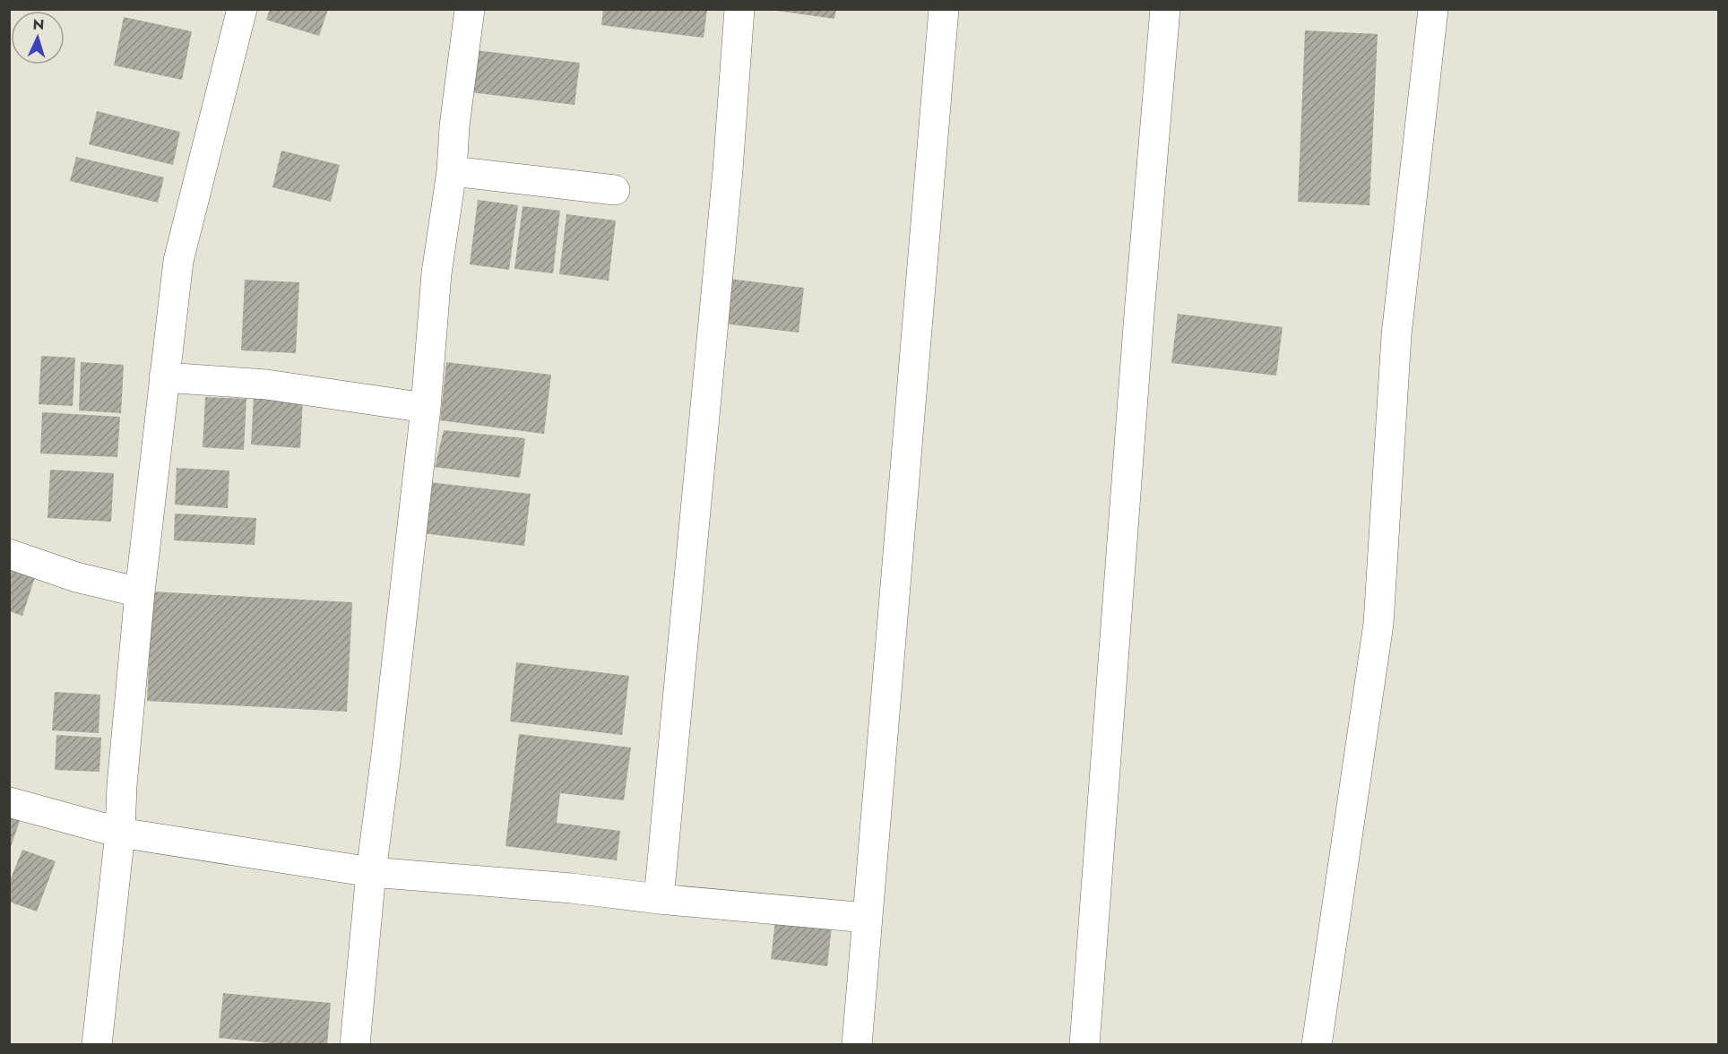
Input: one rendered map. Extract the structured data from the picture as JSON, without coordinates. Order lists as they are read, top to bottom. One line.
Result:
{"north":"top"}
